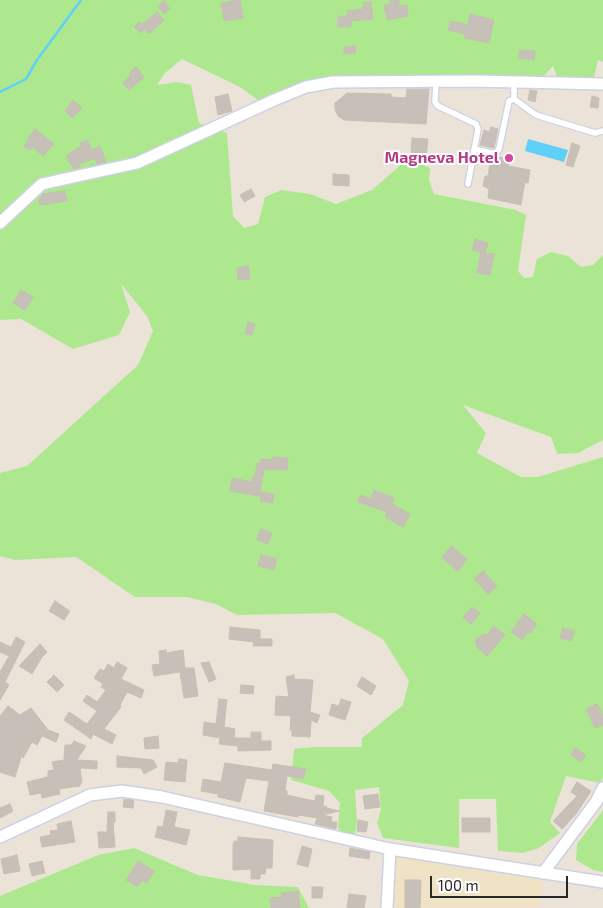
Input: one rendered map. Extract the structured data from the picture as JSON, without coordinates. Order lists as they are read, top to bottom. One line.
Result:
{"places":["Magneva Hotel"],"scale_bar":"100 m"}
